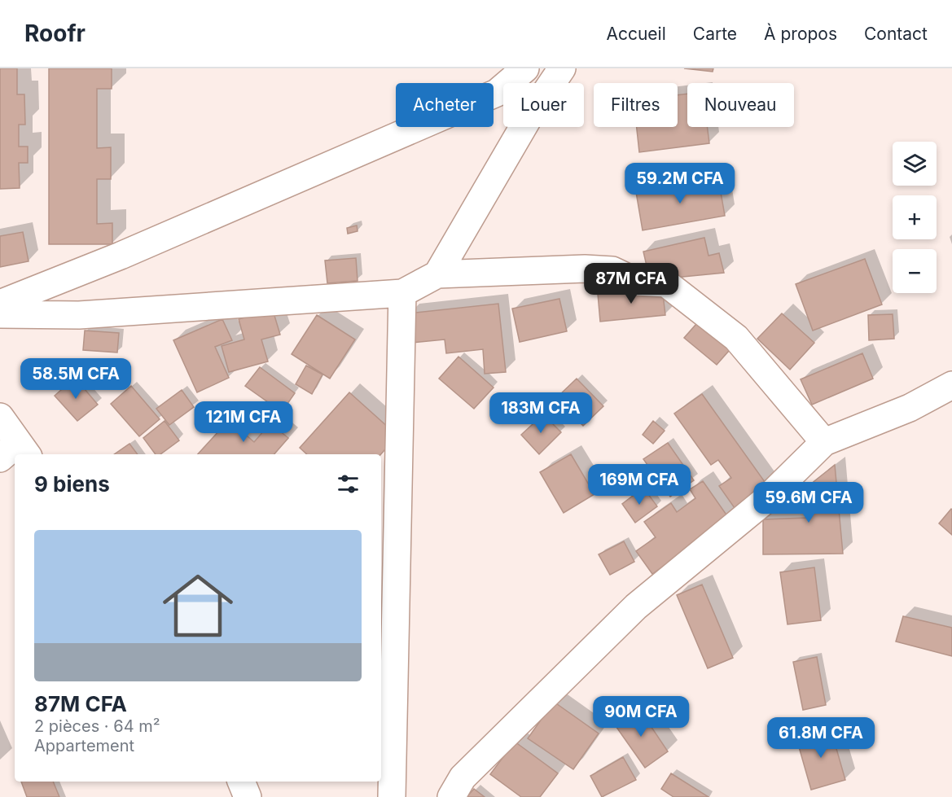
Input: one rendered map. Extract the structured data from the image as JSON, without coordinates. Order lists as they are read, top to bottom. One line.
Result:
{"page":{"header":"Roofr","nav":["Accueil","Carte","À propos","Contact"],"chip":["Acheter","Louer","Filtres","Nouveau"],"map_buttons":["+","−"],"price":["59.2M CFA","87M CFA","58.5M CFA","183M CFA","121M CFA","169M CFA","59.6M CFA","90M CFA","61.8M CFA"],"heading":"9 biens","list":[{"name":"87M CFA","note":"2 pièces · 64 m² · Appartement"}]}}
